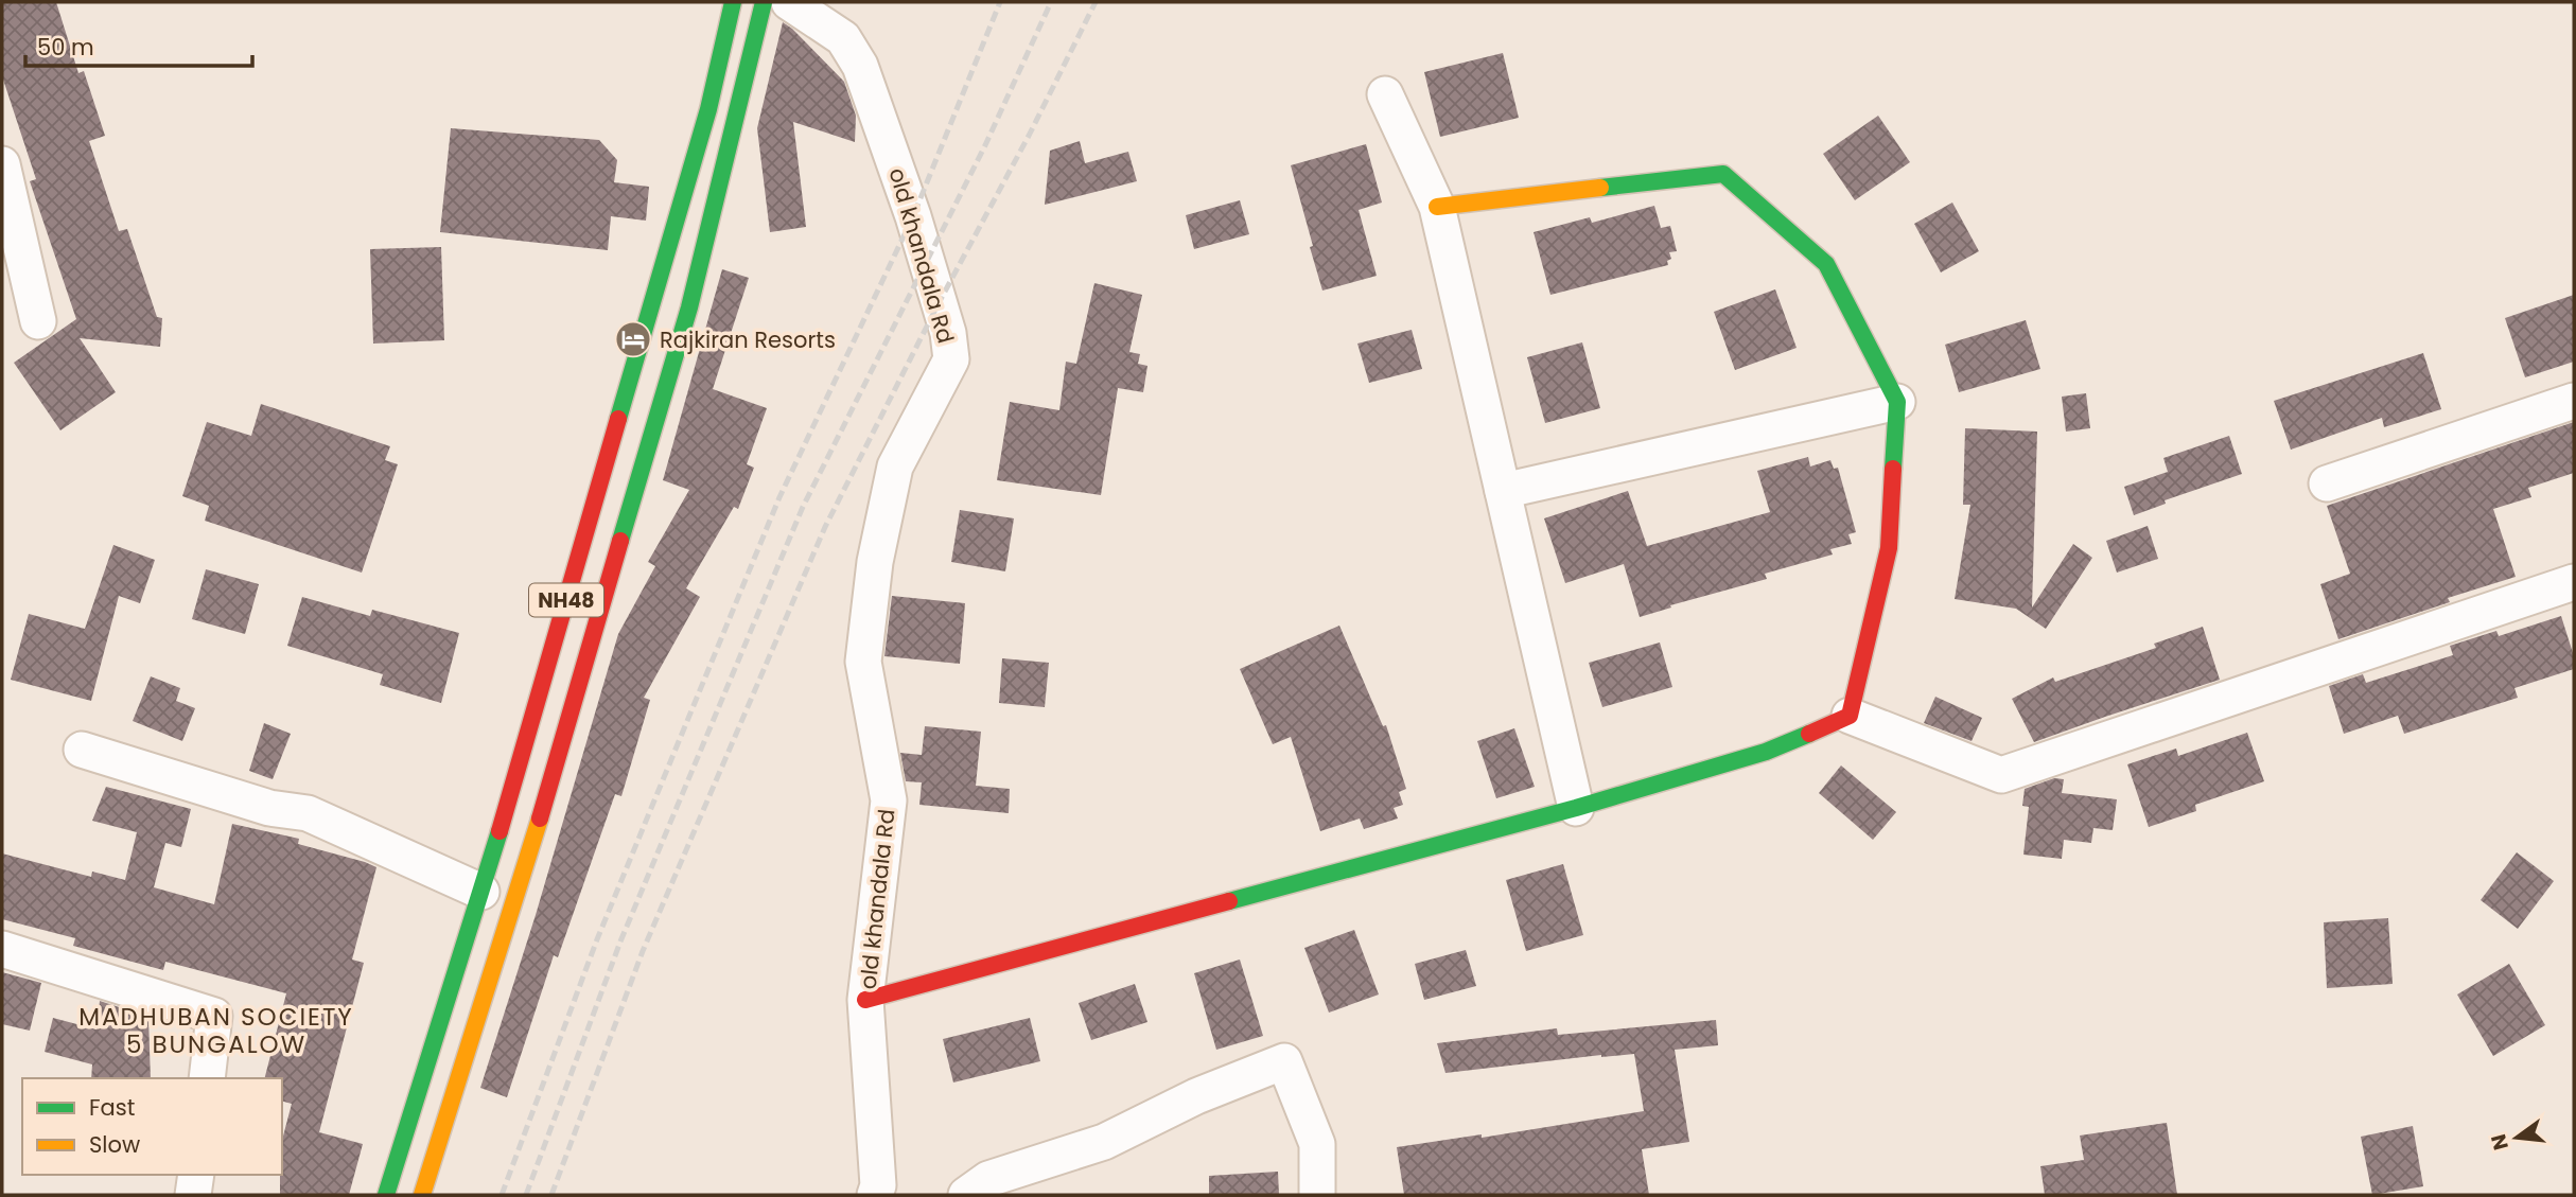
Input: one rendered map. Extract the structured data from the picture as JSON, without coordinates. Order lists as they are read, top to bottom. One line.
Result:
{"streets":{"main road":["NH48"],"street":["old khandala Rd"]},"districts":["MADHUBAN SOCIETY 5 BUNGALOW"],"places":{"hotel":["Rajkiran Resorts"]},"legend":["Fast","Slow"],"scale_bar":"50 m","north":"left"}
